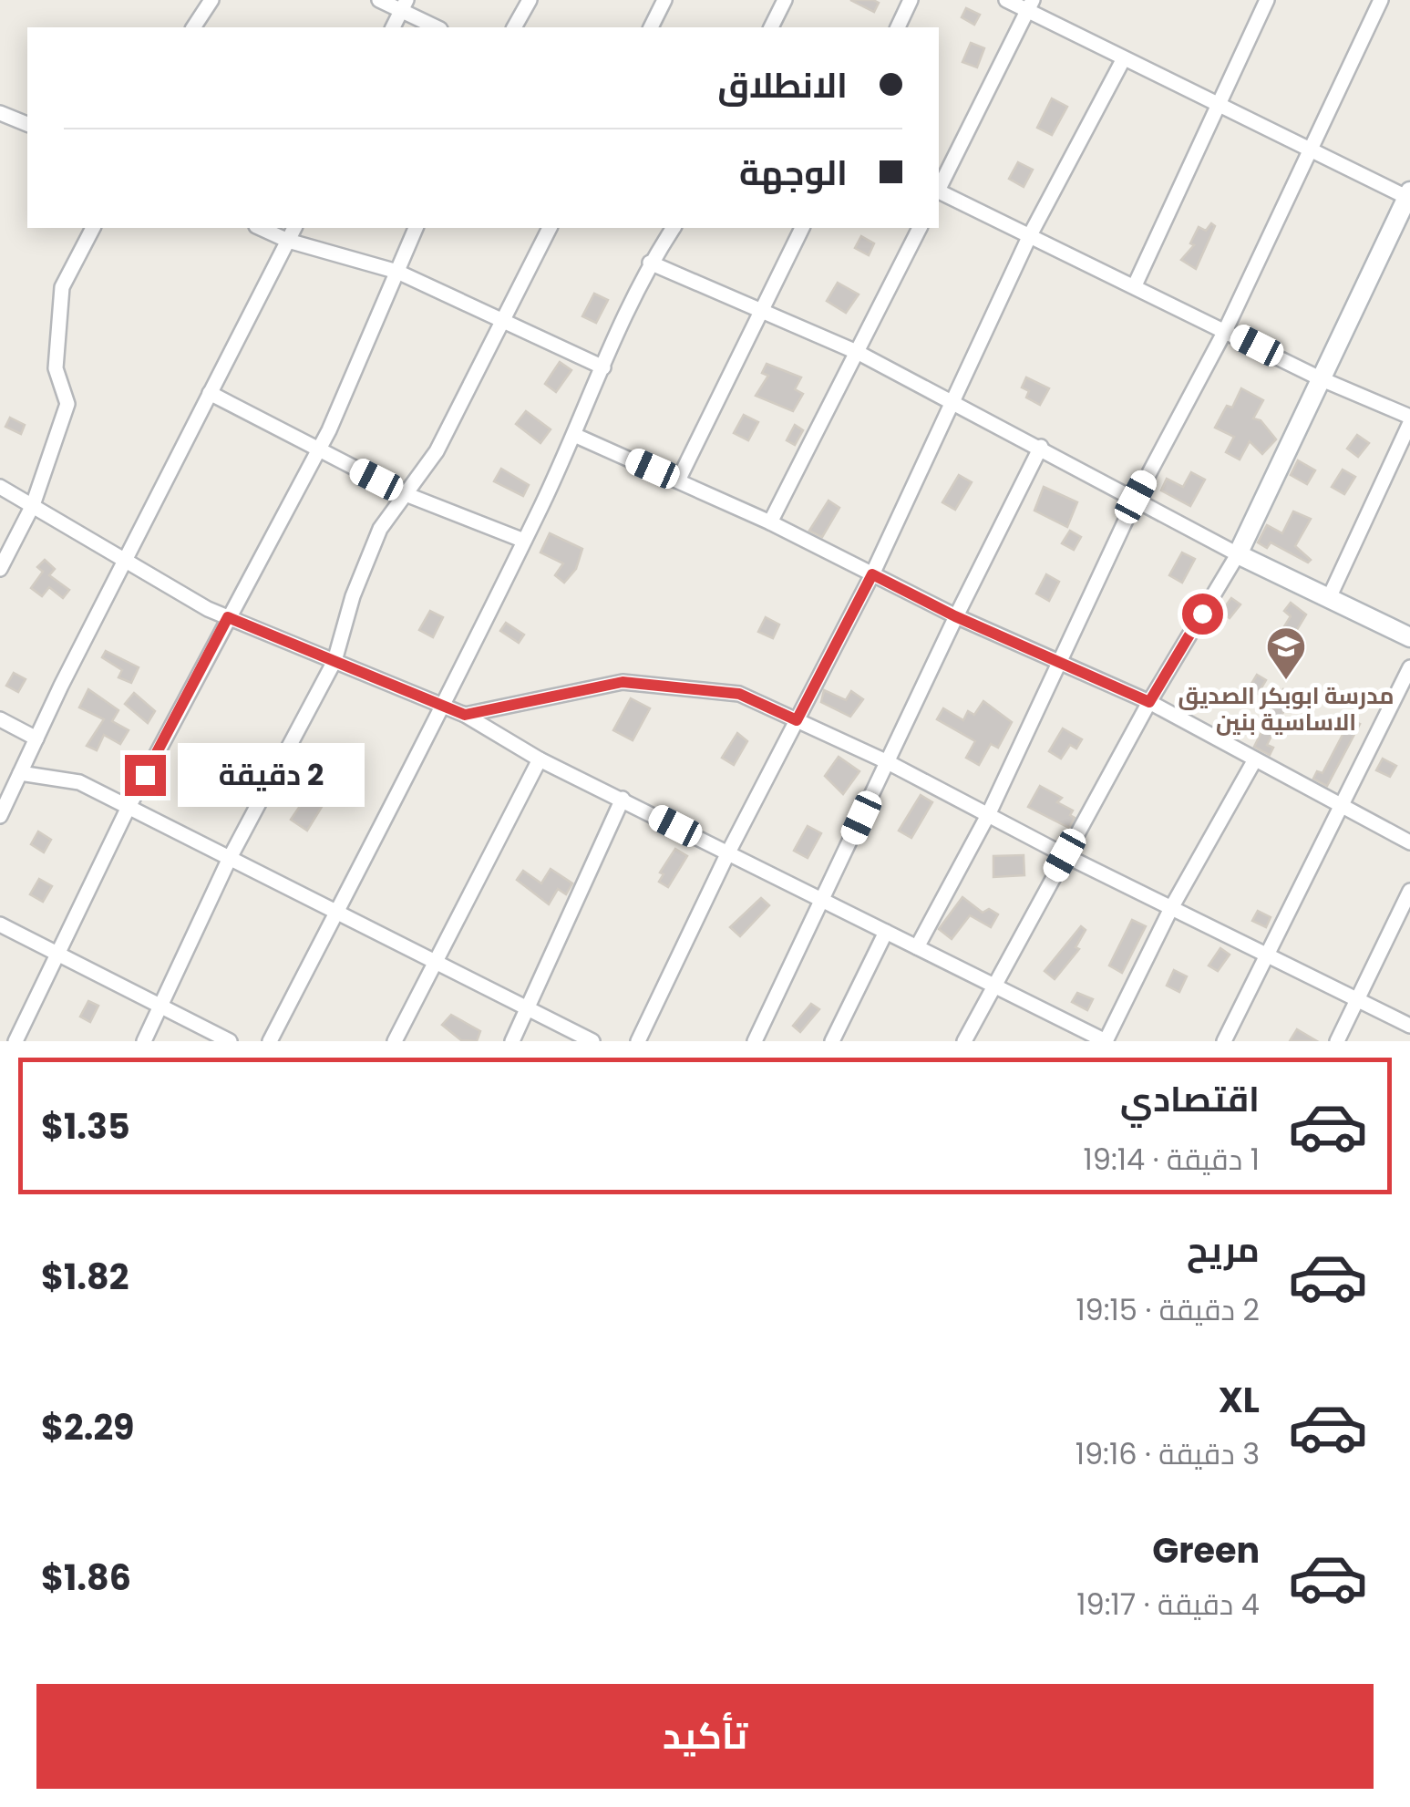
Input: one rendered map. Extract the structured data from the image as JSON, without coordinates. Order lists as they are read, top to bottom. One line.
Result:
{"places":{"school or university":["مدرسة ابوبكر الصديق الاساسية بنين"]},"page":{"banner":["الانطلاق","الوجهة"],"bubble":"2 دقيقة","list":[{"name":"اقتصادي","note":"1 دقيقة · 19:14","value":"$1.35"},{"name":"مريح","note":"2 دقيقة · 19:15","value":"$1.82"},{"name":"XL","note":"3 دقيقة · 19:16","value":"$2.29"},{"name":"Green","note":"4 دقيقة · 19:17","value":"$1.86"}],"buttons":"تأكيد"}}
